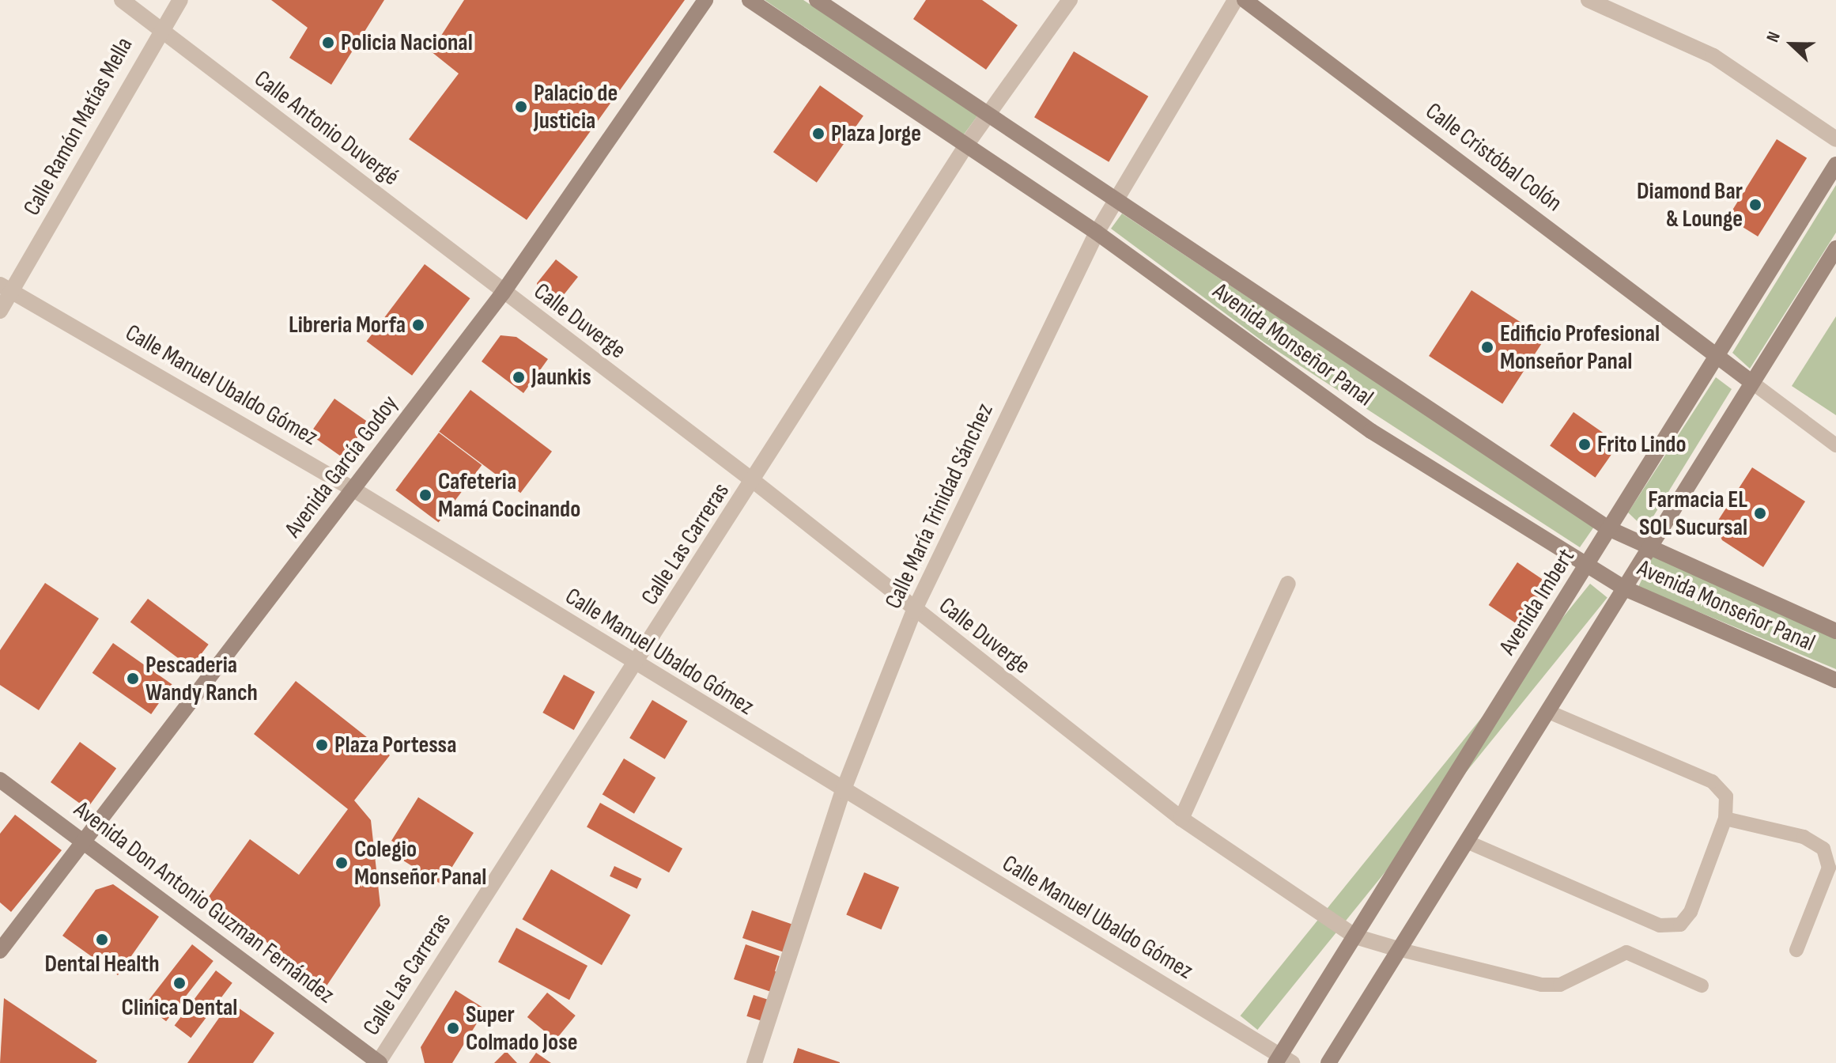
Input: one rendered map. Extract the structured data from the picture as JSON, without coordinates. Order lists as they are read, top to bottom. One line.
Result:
{"streets":{"main road":["Calle Cristóbal Colón","Avenida Monseñor Panal","Avenida García Godoy","Avenida Imbert","Avenida Don Antonio Guzman Fernández"],"street":["Calle Ramón Matías Mella","Calle Antonio Duvergé","Calle Duverge","Calle Manuel Ubaldo Gómez","Calle María Trinidad Sánchez","Calle Las Carreras"]},"crossings":[["Calle Ramón Matías Mella","Calle Antonio Duvergé"],["Calle Ramón Matías Mella","Calle Manuel Ubaldo Gómez"],["Calle Antonio Duvergé","Calle Duverge"],["Calle Antonio Duvergé","Avenida García Godoy"],["Calle Cristóbal Colón","Avenida Imbert"],["Calle Duverge","Avenida García Godoy"],["Calle Duverge","Calle María Trinidad Sánchez"],["Calle Duverge","Calle Las Carreras"],["Calle Duverge","Avenida Imbert"],["Avenida Monseñor Panal","Calle María Trinidad Sánchez"],["Avenida Monseñor Panal","Calle Las Carreras"],["Avenida Monseñor Panal","Avenida Imbert"],["Calle Manuel Ubaldo Gómez","Avenida García Godoy"],["Calle Manuel Ubaldo Gómez","Calle María Trinidad Sánchez"],["Calle Manuel Ubaldo Gómez","Calle Las Carreras"],["Calle Manuel Ubaldo Gómez","Avenida Imbert"],["Avenida García Godoy","Avenida Don Antonio Guzman Fernández"],["Calle Las Carreras","Avenida Don Antonio Guzman Fernández"]],"places":["Policia Nacional","Palacio de Justicia","Plaza Jorge","Diamond Bar & Lounge","Libreria Morfa","Edificio Profesional Monseñor Panal","Jaunkis","Frito Lindo","Cafeteria Mamá Cocinando","Farmacia EL SOL Sucursal","Pescaderia Wandy Ranch","Plaza Portessa","Colegio Monseñor Panal","Dental Health","Clinica Dental","Super Colmado Jose"],"north":"left"}
